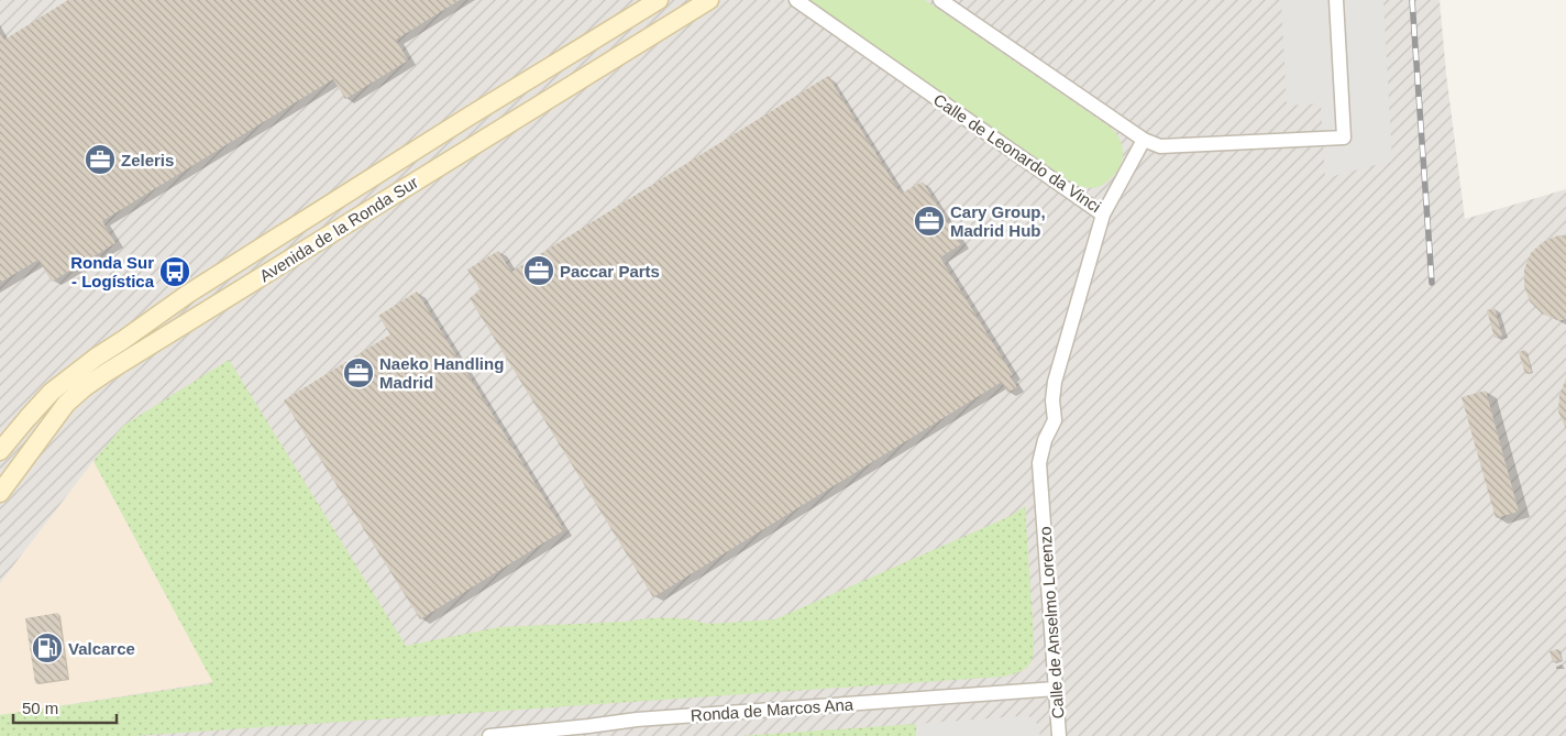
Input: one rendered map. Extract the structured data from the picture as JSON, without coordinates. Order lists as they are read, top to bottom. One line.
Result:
{"streets":{"main road":["Avenida de la Ronda Sur"],"street":["Calle de Leonardo da Vinci","Calle de Anselmo Lorenzo","Ronda de Marcos Ana"]},"crossings":[["Calle de Leonardo da Vinci","Calle de Anselmo Lorenzo"],["Calle de Anselmo Lorenzo","Ronda de Marcos Ana"]],"places":{"office":["Zeleris","Cary Group, Madrid Hub","Paccar Parts","Naeko Handling Madrid"],"bus stop":["Ronda Sur - Logística"],"fuel station":["Valcarce"]},"scale_bar":"50 m"}
